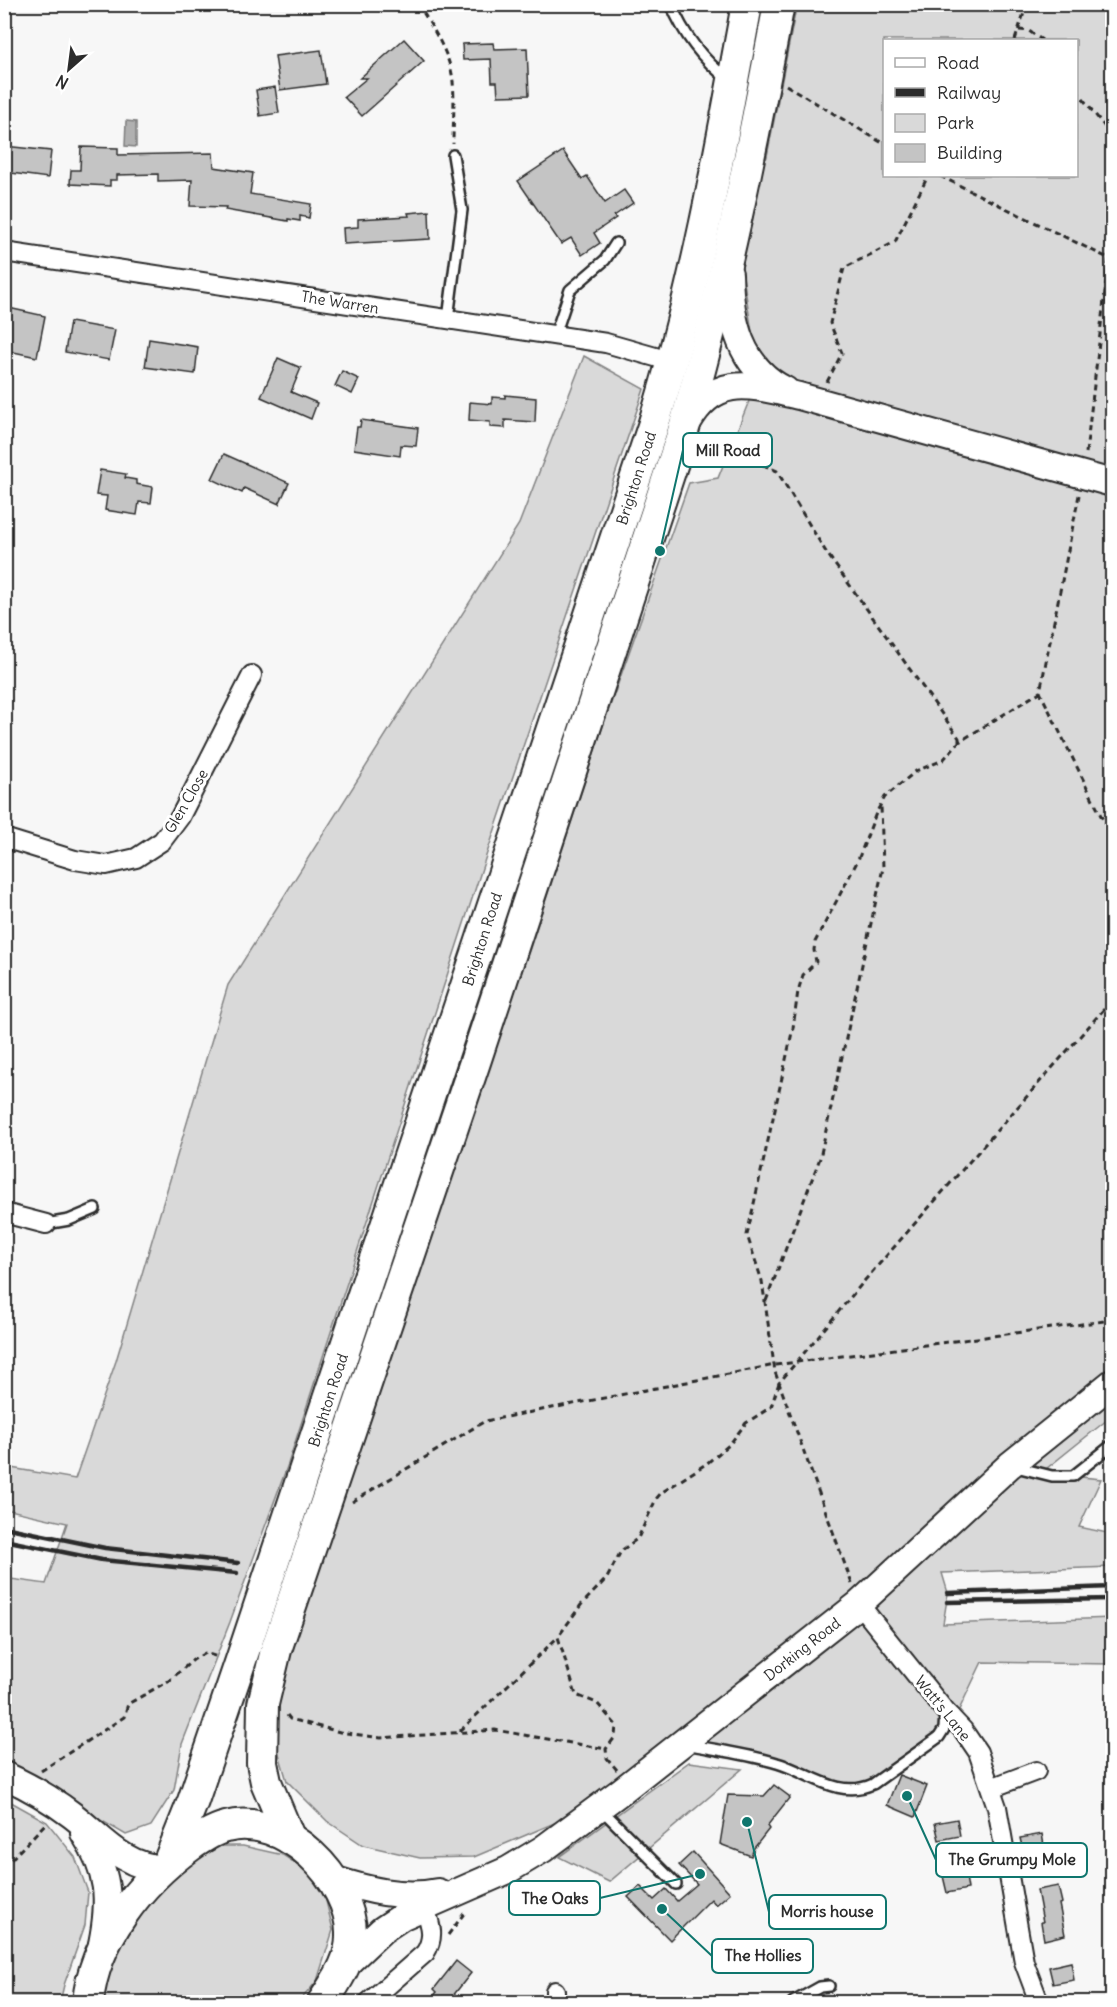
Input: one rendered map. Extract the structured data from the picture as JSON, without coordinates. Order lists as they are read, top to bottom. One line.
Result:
{"streets":{"highway":["Brighton Road"],"main road":["Dorking Road"],"street":["The Warren","Glen Close","Watt's Lane"]},"crossings":[["The Warren","Brighton Road"],["Dorking Road","Watt's Lane"]],"places":["Mill Road","The Grumpy Mole","Morris house","The Oaks","The Hollies"],"legend":["Road","Railway","Park","Building"],"north":"bottom left"}
